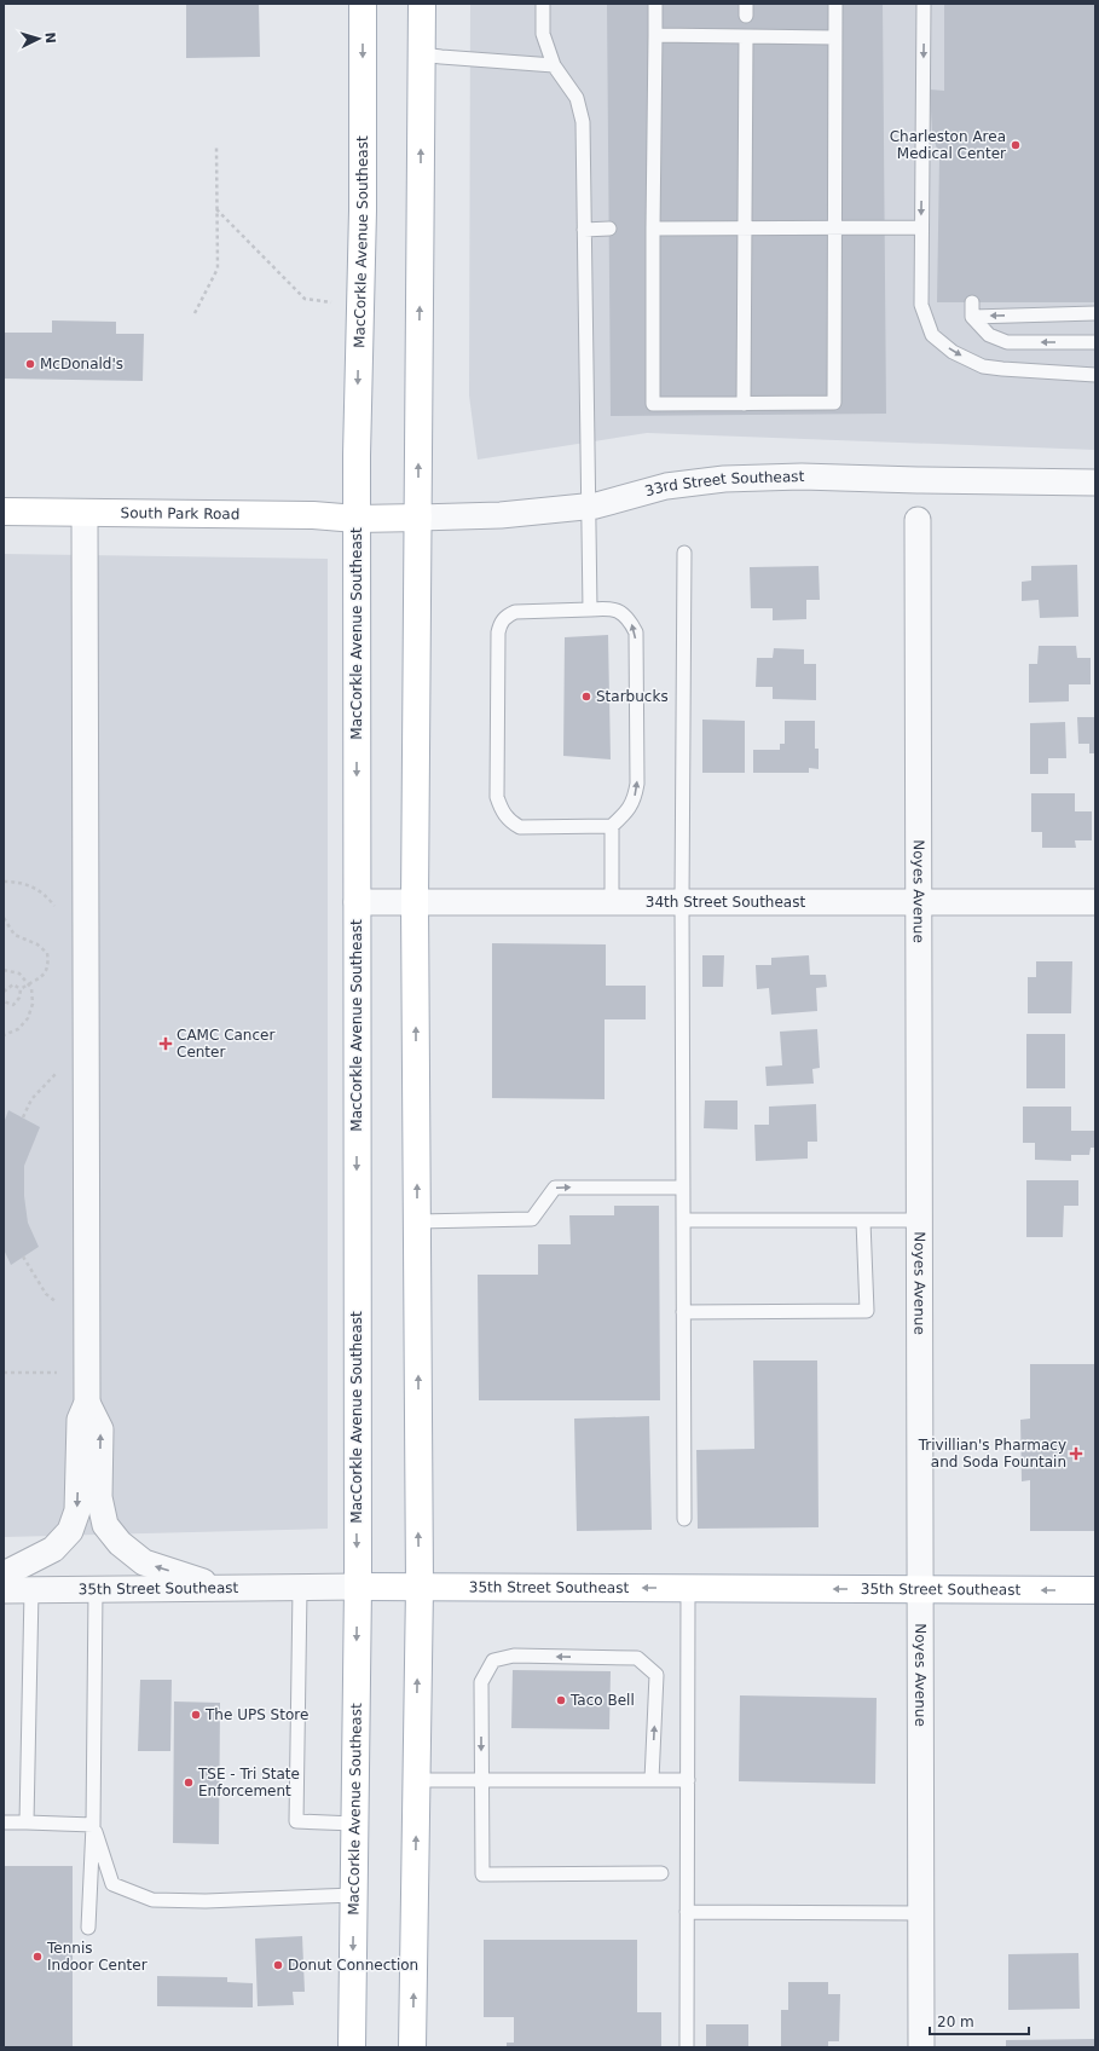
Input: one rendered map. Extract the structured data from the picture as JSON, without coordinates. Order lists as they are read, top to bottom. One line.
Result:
{"streets":{"main road":["MacCorkle Avenue Southeast","33rd Street Southeast","South Park Road","35th Street Southeast"],"street":["Noyes Avenue","34th Street Southeast"]},"crossings":[["MacCorkle Avenue Southeast","33rd Street Southeast"],["MacCorkle Avenue Southeast","South Park Road"],["MacCorkle Avenue Southeast","34th Street Southeast"],["MacCorkle Avenue Southeast","35th Street Southeast"],["33rd Street Southeast","South Park Road"],["Noyes Avenue","34th Street Southeast"],["Noyes Avenue","35th Street Southeast"]],"one_way":["35th Street Southeast"],"places":{"other":["Charleston Area Medical Center","McDonald's","Starbucks","Taco Bell","The UPS Store","TSE - Tri State Enforcement","Tennis Indoor Center","Donut Connection"],"health":["CAMC Cancer Center","Trivillian's Pharmacy and Soda Fountain"]},"scale_bar":"20 m","north":"right"}
